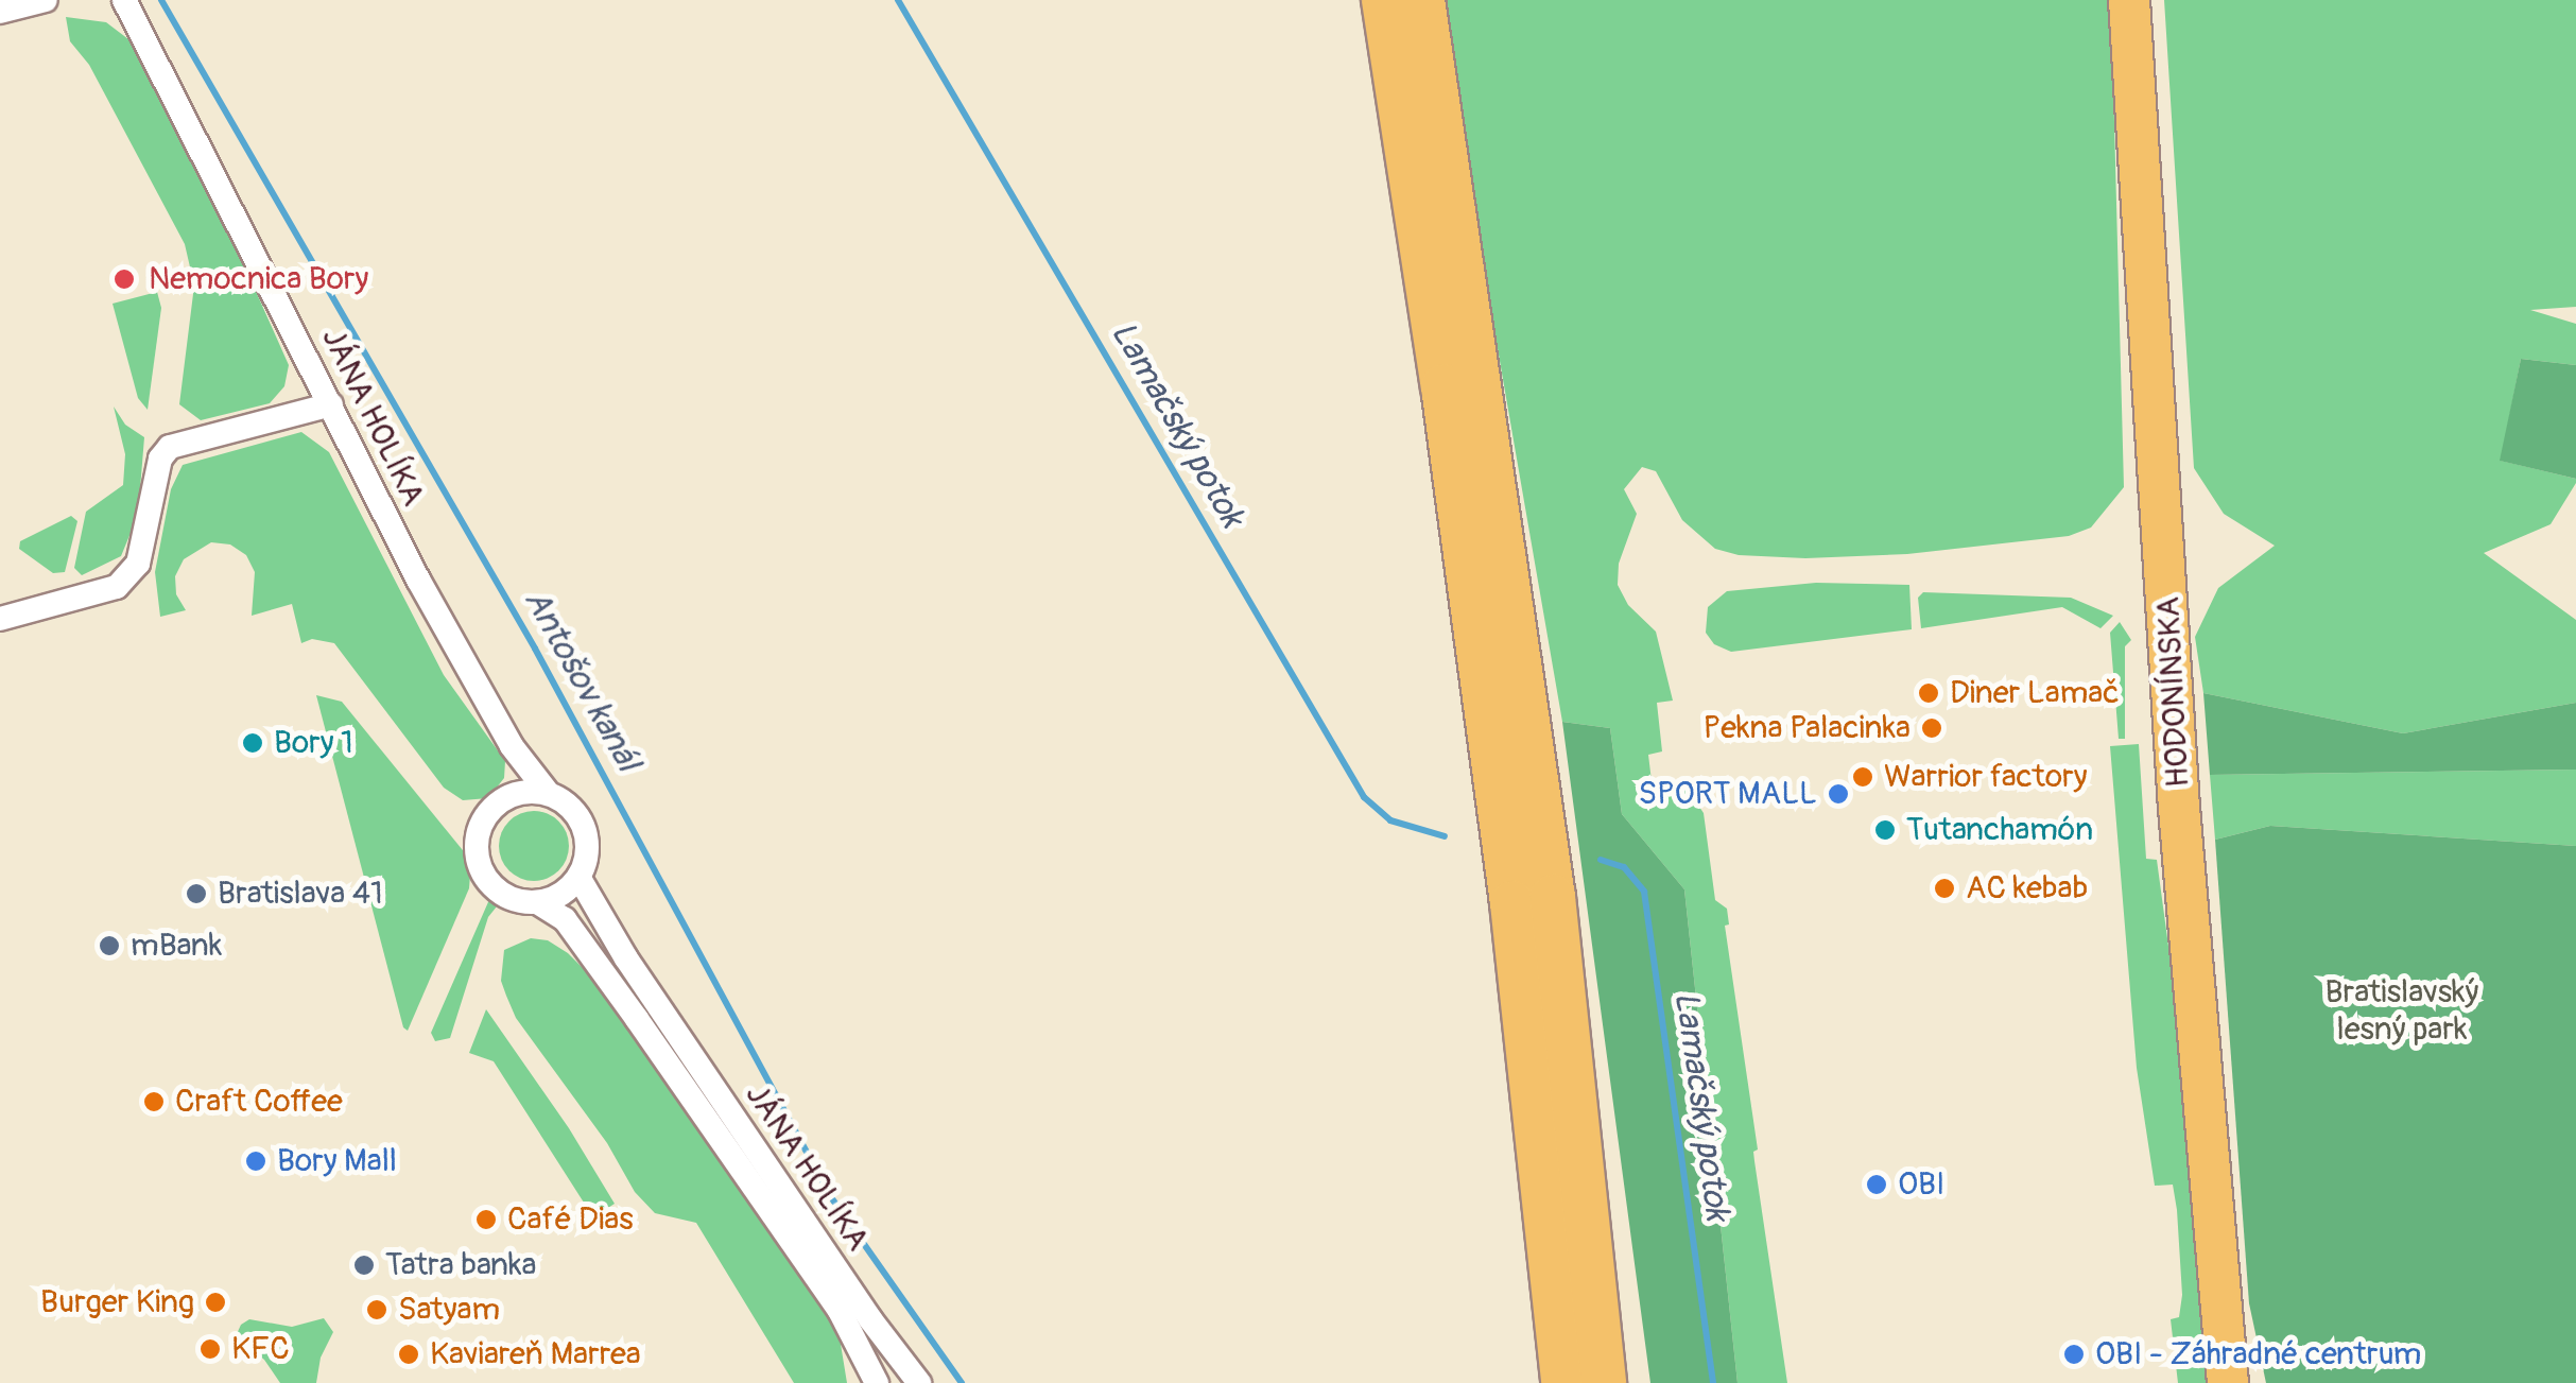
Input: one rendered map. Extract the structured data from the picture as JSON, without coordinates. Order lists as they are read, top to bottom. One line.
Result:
{"streets":{"main road":["HODONÍNSKA"],"street":["JÁNA HOLÍKA"]},"water":["Lamačský potok","Antošov kanál"],"parks":["Bratislavský lesný park"],"places":["Nemocnica Bory","Diner Lamač","Pekna Palacinka","Bory 1","Warrior factory","SPORT MALL","Tutanchamón","AC kebab","Bratislava 41","mBank","Craft Coffee","Bory Mall","OBI","Café Dias","Tatra banka","Burger King","Satyam","KFC","Kaviareň Marrea","OBI - Záhradné centrum"]}
